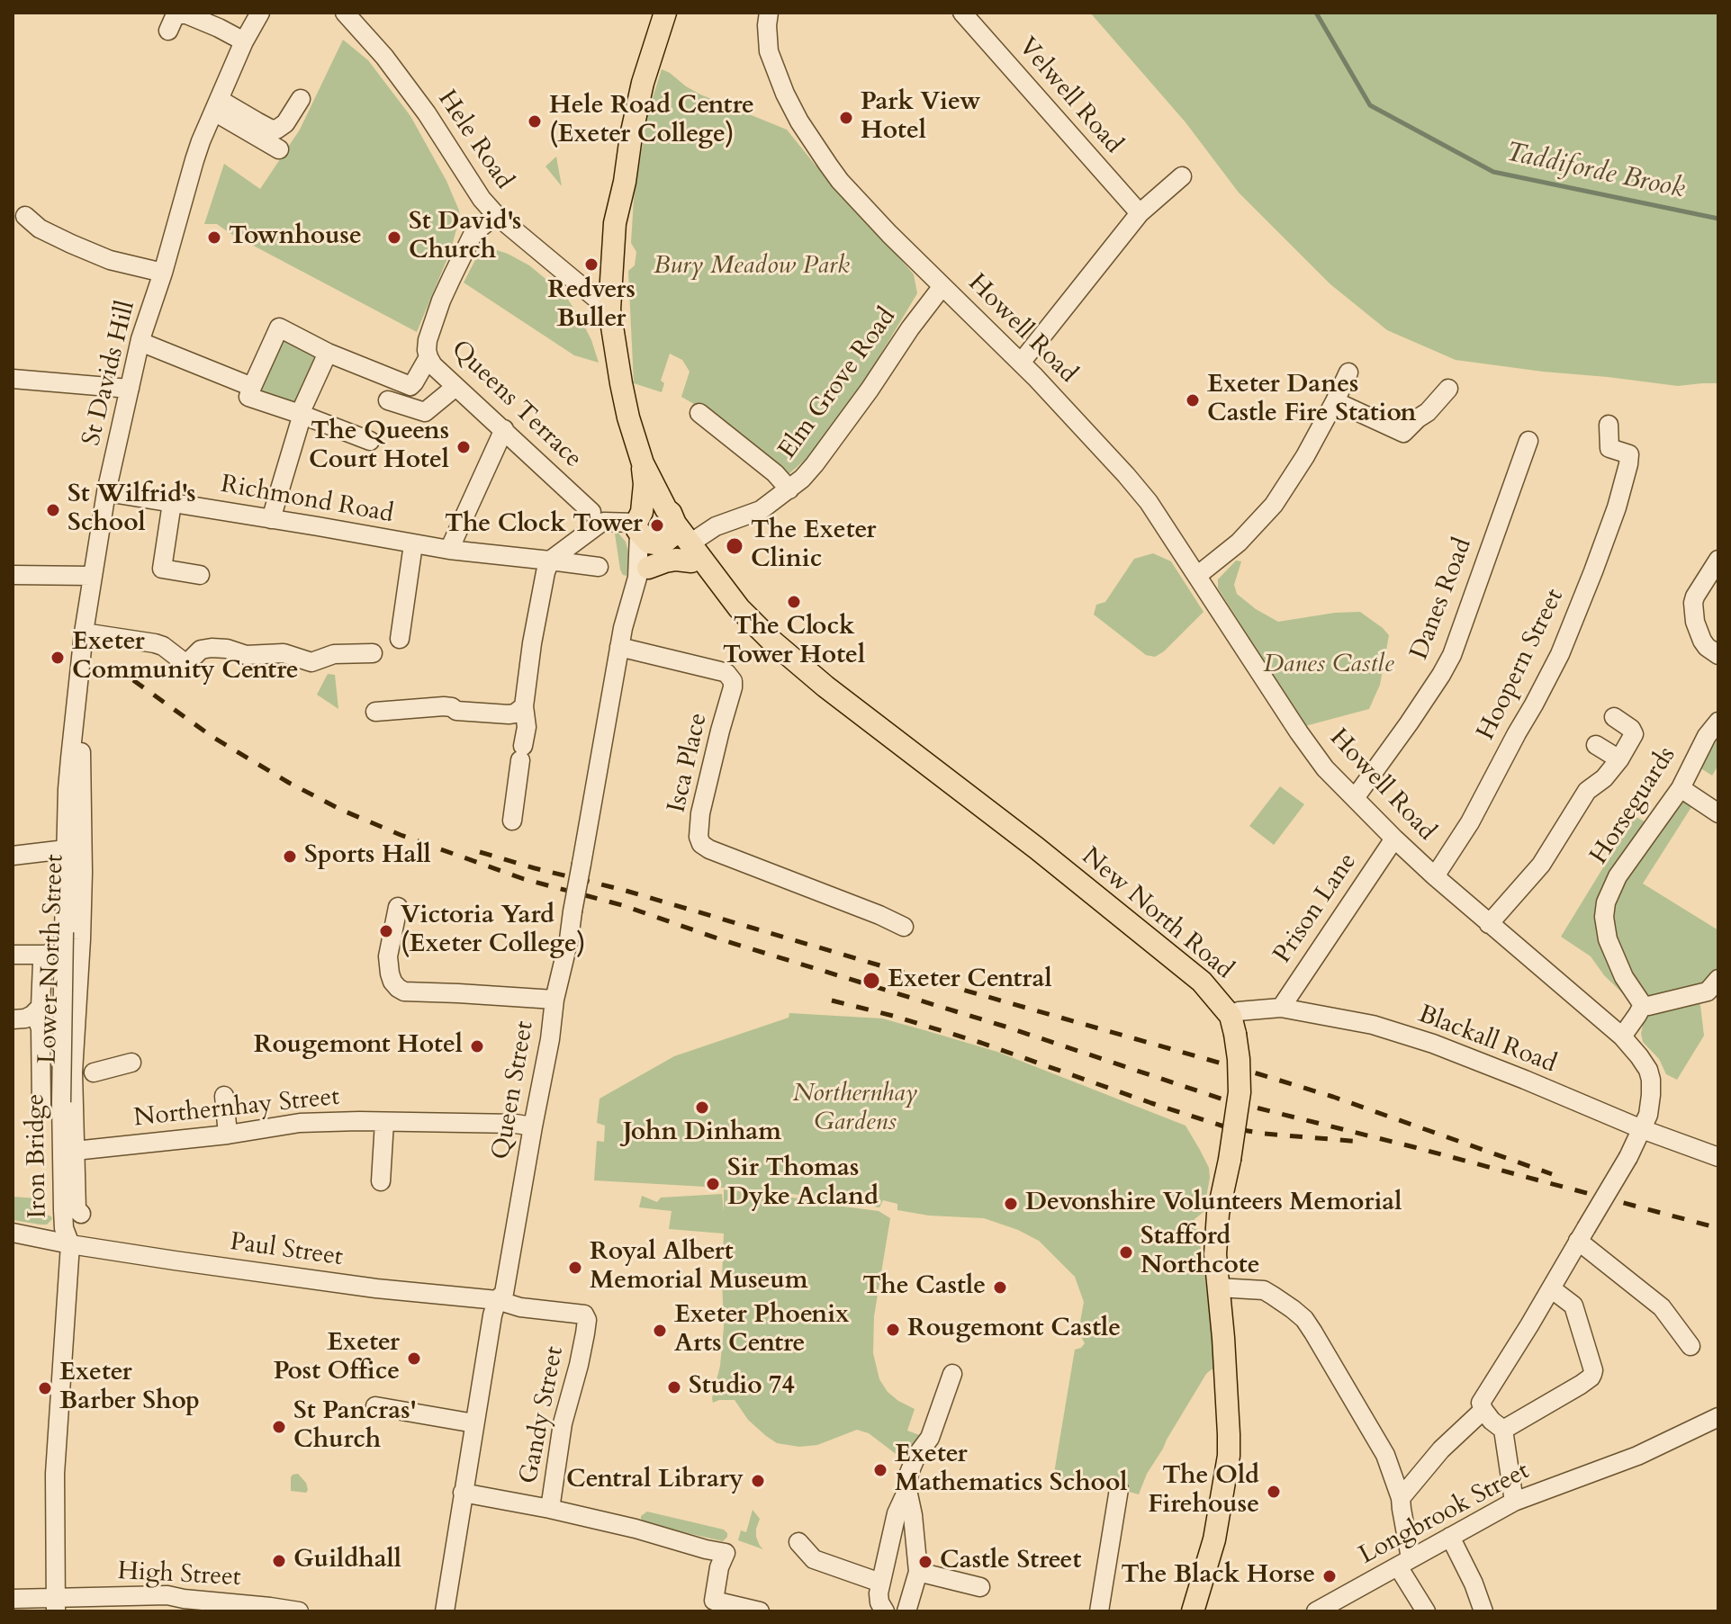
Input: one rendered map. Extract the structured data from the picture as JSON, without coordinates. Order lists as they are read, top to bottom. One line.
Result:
{"streets":{"main road":["New North Road"],"street":["Velwell Road","Hele Road","Howell Road","St Davids Hill","Elm Grove Road","Queens Terrace","Richmond Road","Danes Road","Hoopern Street","Isca Place","Horseguards","Prison Lane","Lower North Street","Blackall Road","Queen Street","Northernhay Street","Iron Bridge","Paul Street","Gandy Street","Longbrook Street","High Street"]},"crossings":[["Hele Road","Queens Terrace"],["Hele Road","New North Road"],["Howell Road","Elm Grove Road"],["Howell Road","Danes Road"],["Howell Road","Hoopern Street"],["Howell Road","Prison Lane"],["Howell Road","Blackall Road"],["St Davids Hill","Richmond Road"],["St Davids Hill","Lower North Street"],["St Davids Hill","Iron Bridge"],["Elm Grove Road","New North Road"],["Isca Place","Queen Street"],["Prison Lane","Blackall Road"],["New North Road","Blackall Road"],["New North Road","Queen Street"],["Lower North Street","Northernhay Street"],["Queen Street","Northernhay Street"],["Queen Street","Paul Street"],["Iron Bridge","Paul Street"],["Iron Bridge","High Street"],["Paul Street","Gandy Street"]],"water":["Taddiforde Brook"],"parks":["Bury Meadow Park","Danes Castle","Northernhay Gardens"],"places":["Park View Hotel","Hele Road Centre (Exeter College)","Townhouse","St David's Church","Redvers Buller","Exeter Danes Castle Fire Station","The Queens Court Hotel","St Wilfrid's School","The Clock Tower","The Exeter Clinic","The Clock Tower Hotel","Exeter Community Centre","Sports Hall","Victoria Yard (Exeter College)","Exeter Central","Rougemont Hotel","John Dinham","Sir Thomas Dyke Acland","Devonshire Volunteers Memorial","Stafford Northcote","Royal Albert Memorial Museum","The Castle","Rougemont Castle","Exeter Phoenix Arts Centre","Exeter Post Office","Studio 74","Exeter Barber Shop","St Pancras' Church","Exeter Mathematics School","Central Library","The Old Firehouse","Guildhall","Castle Street","The Black Horse"]}
